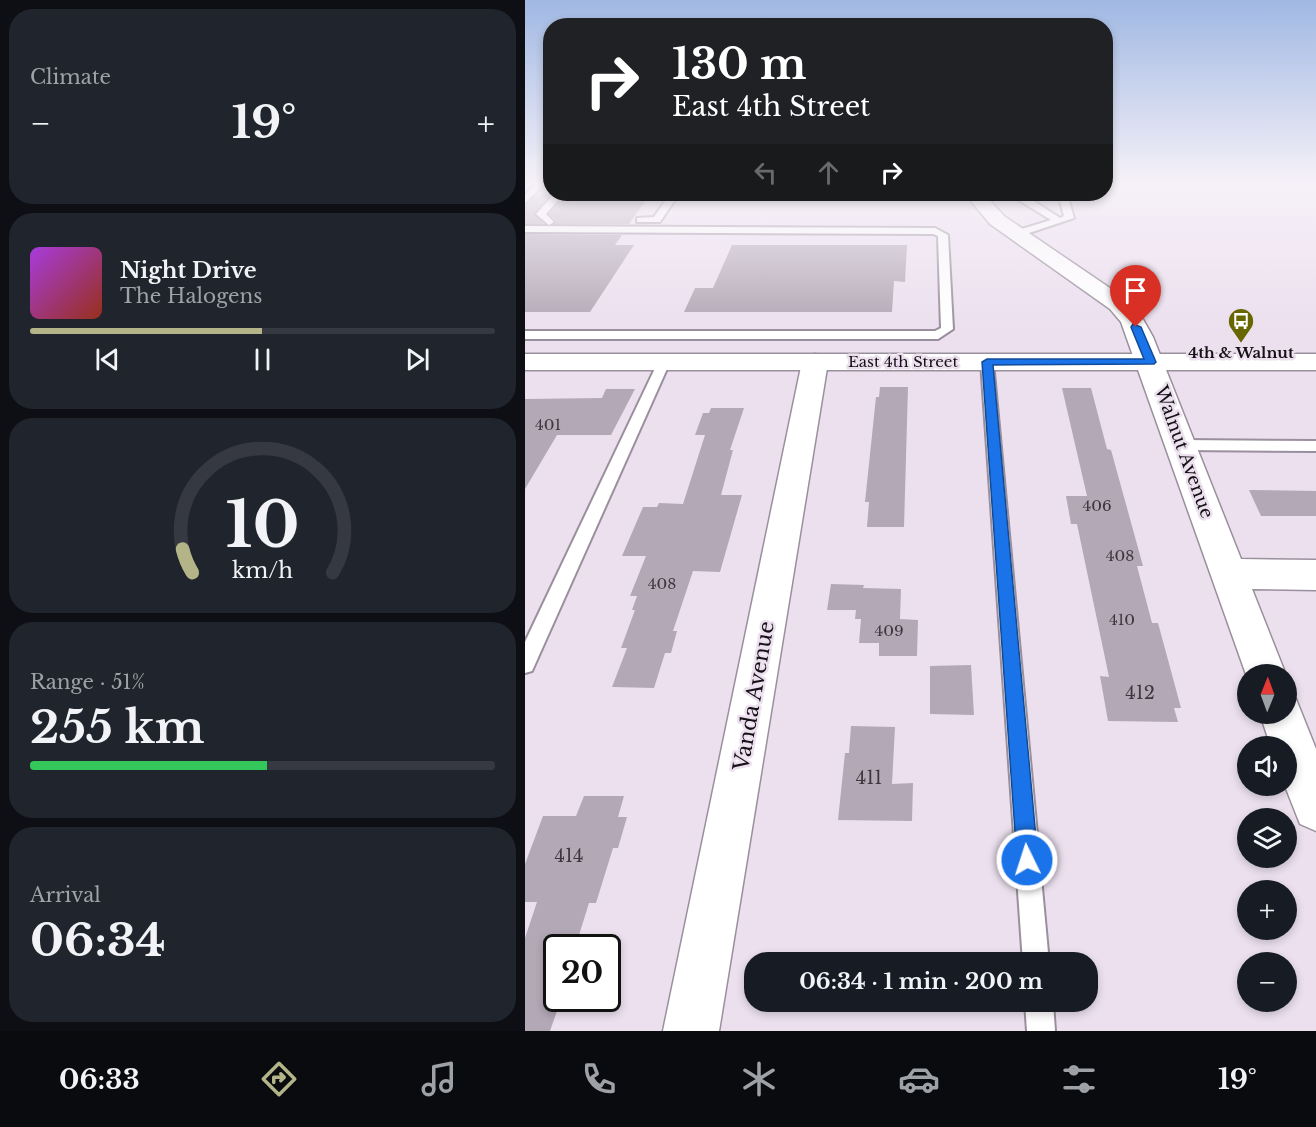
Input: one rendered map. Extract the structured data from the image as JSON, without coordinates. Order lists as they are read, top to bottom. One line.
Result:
{"streets":{"street":["East 4th Street","Walnut Avenue","Vanda Avenue"]},"crossings":[["East 4th Street","Walnut Avenue"],["East 4th Street","Vanda Avenue"]],"places":{"bus stop":["4th & Walnut"]},"house_numbers":["401","406","408","408","410","409","412","411","414"],"north":"top","page":{"tile":["Climate",["Range · 51%","255 km"],["Arrival","06:34"]],"turn":["130 m","East 4th Street"],"heat":["−","19°","+"],"song":["Night Drive","The Halogens"],"map_buttons":["+","−"],"limit":"20","trip":"06:34 · 1 min · 200 m","tabs":["06:33","19°"],"gauge":["10","km/h"]}}
